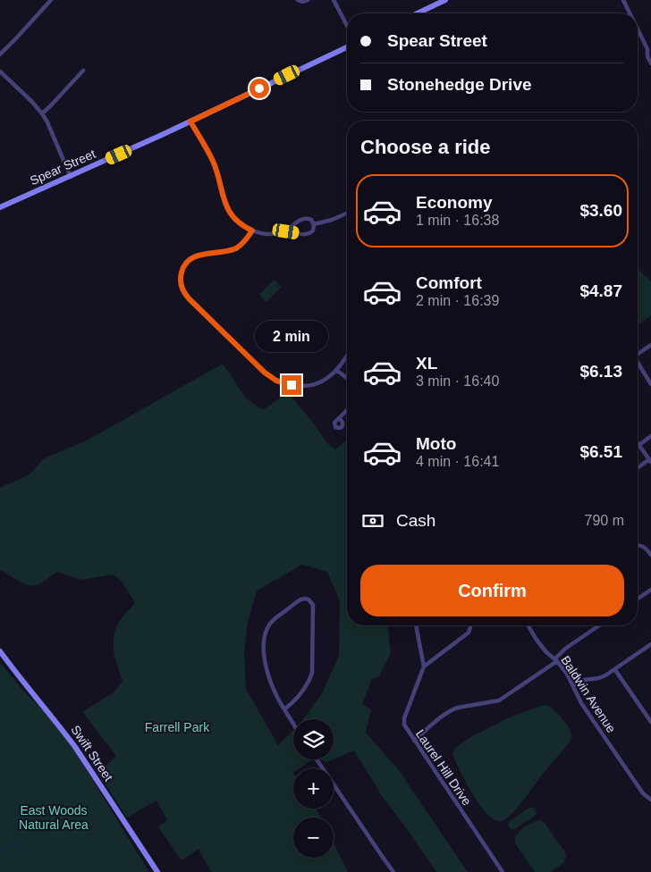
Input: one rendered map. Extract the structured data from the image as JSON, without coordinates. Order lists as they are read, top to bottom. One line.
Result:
{"streets":{"main road":["Spear Street","Swift Street"],"street":["Baldwin Avenue","Laurel Hill Drive"]},"parks":["Farrell Park","East Woods Natural Area"],"page":{"banner":["Spear Street","Stonehedge Drive"],"heading":"Choose a ride","list":[{"name":"Economy","note":"1 min · 16:38","value":"$3.60"},{"name":"Comfort","note":"2 min · 16:39","value":"$4.87"},{"name":"XL","note":"3 min · 16:40","value":"$6.13"},{"name":"Moto","note":"4 min · 16:41","value":"$6.51"}],"bubble":"2 min","pay":["Cash","790 m"],"buttons":"Confirm","map_buttons":["+","−"]}}
